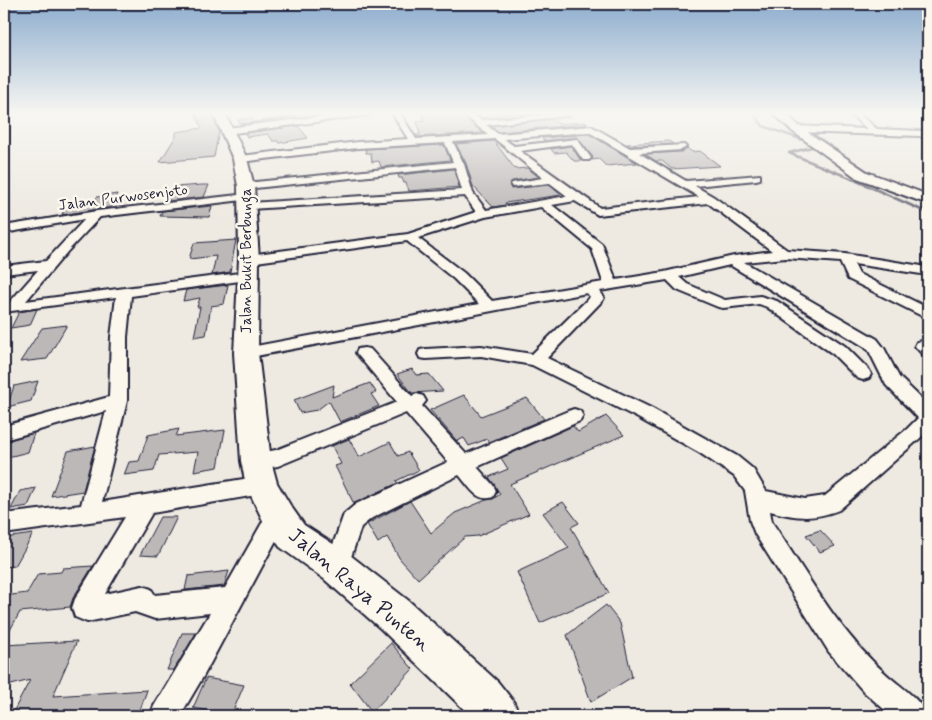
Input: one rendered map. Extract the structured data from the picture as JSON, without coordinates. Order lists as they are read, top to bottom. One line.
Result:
{"streets":{"main road":["Jalan Bukit Berbunga","Jalan Raya Punten"],"street":["Jalan Purwosenjoto"]},"crossings":[["Jalan Purwosenjoto","Jalan Bukit Berbunga"],["Jalan Bukit Berbunga","Jalan Raya Punten"]]}
